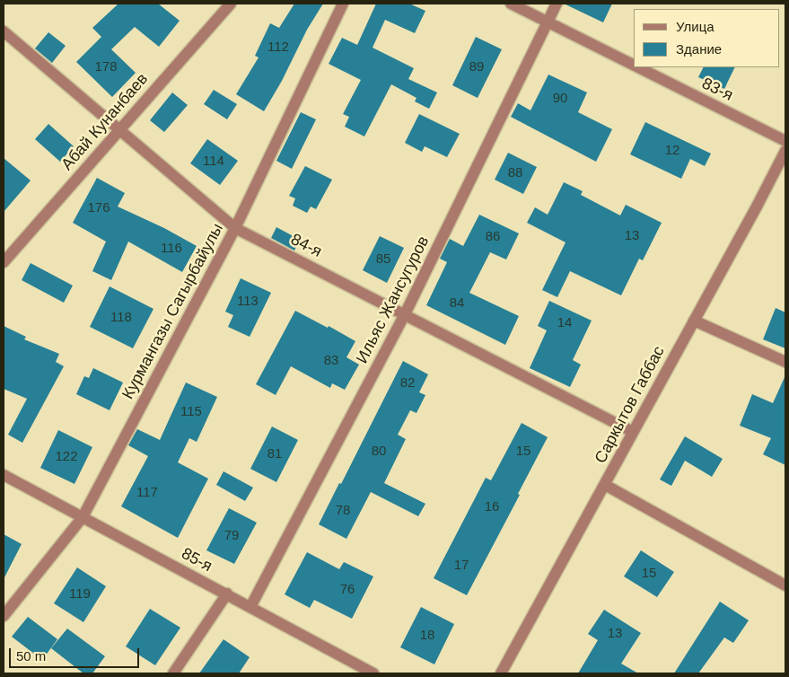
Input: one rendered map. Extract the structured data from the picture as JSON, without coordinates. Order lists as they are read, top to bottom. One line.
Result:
{"streets":{"street":["83-я","Абай Кунанбаев","84-я","Ильяс Жансугуров","Курмангазы Сагырбайулы","Саркытов Габбас","85-я"]},"crossings":[["83-я","Ильяс Жансугуров"],["Абай Кунанбаев","84-я"],["84-я","Ильяс Жансугуров"],["84-я","Курмангазы Сагырбайулы"],["84-я","Саркытов Габбас"],["Ильяс Жансугуров","85-я"],["Курмангазы Сагырбайулы","85-я"]],"house_numbers":["112","178","89","90","12","114","88","176","13","86","116","85","113","84","118","14","83","82","115","80","15","81","122","117","16","78","79","17","15","76","119","13","18"],"legend":["Улица","Здание"],"scale_bar":"50 m"}
